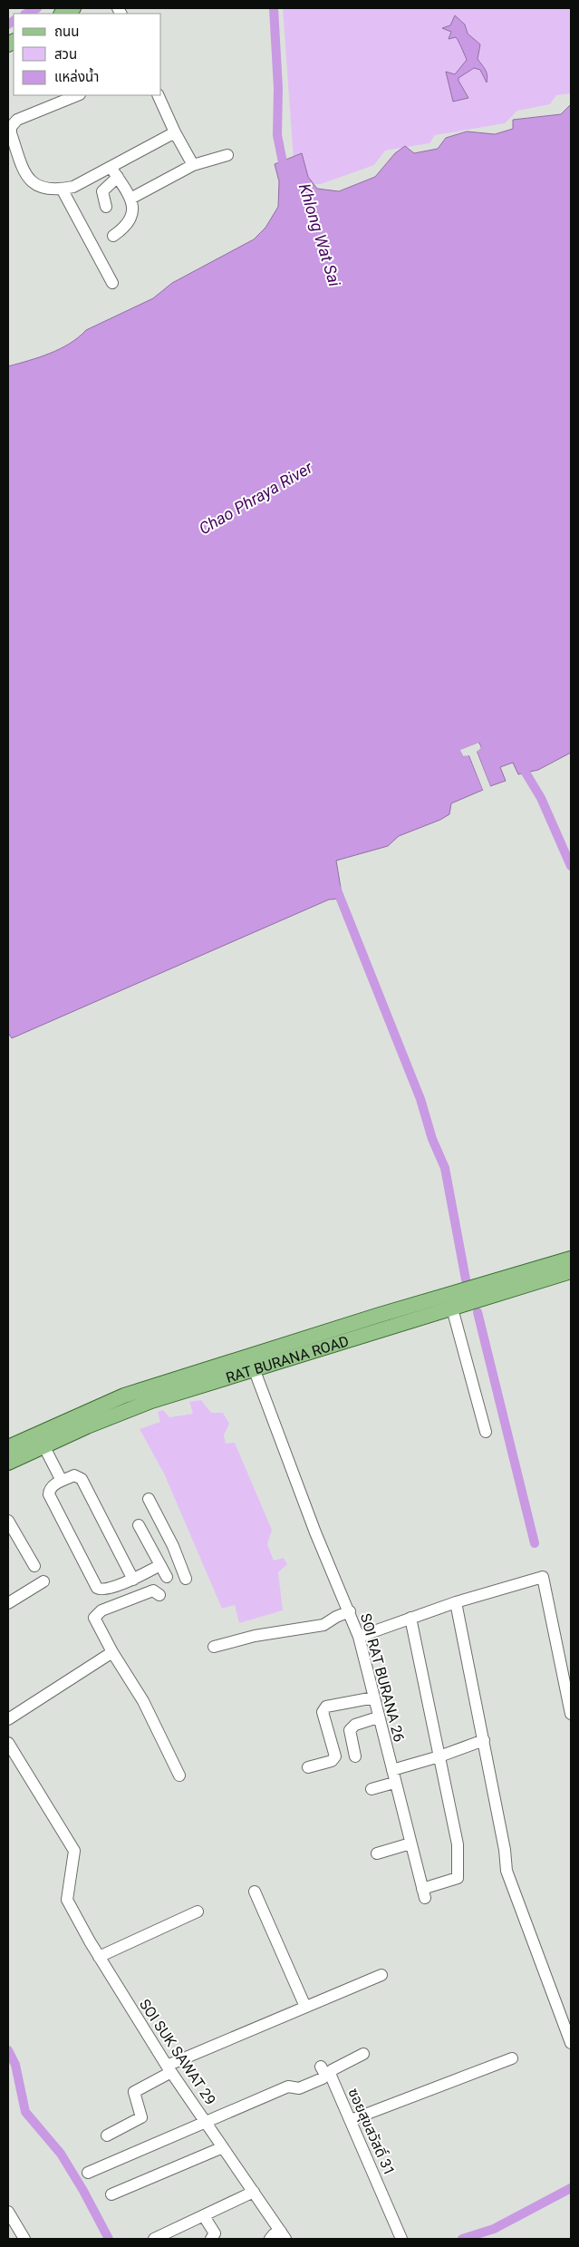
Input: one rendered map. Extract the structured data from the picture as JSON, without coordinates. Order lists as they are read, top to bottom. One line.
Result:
{"streets":{"main road":["RAT BURANA ROAD"],"street":["SOI RAT BURANA 26","SOI SUK SAWAT 29","ซอยสุขสวัสดิ์ 31"]},"crossings":[["RAT BURANA ROAD","SOI RAT BURANA 26"]],"water":["Khlong Wat Sai","Chao Phraya River"],"legend":["ถนน","สวน","แหล่งน้ำ"]}
